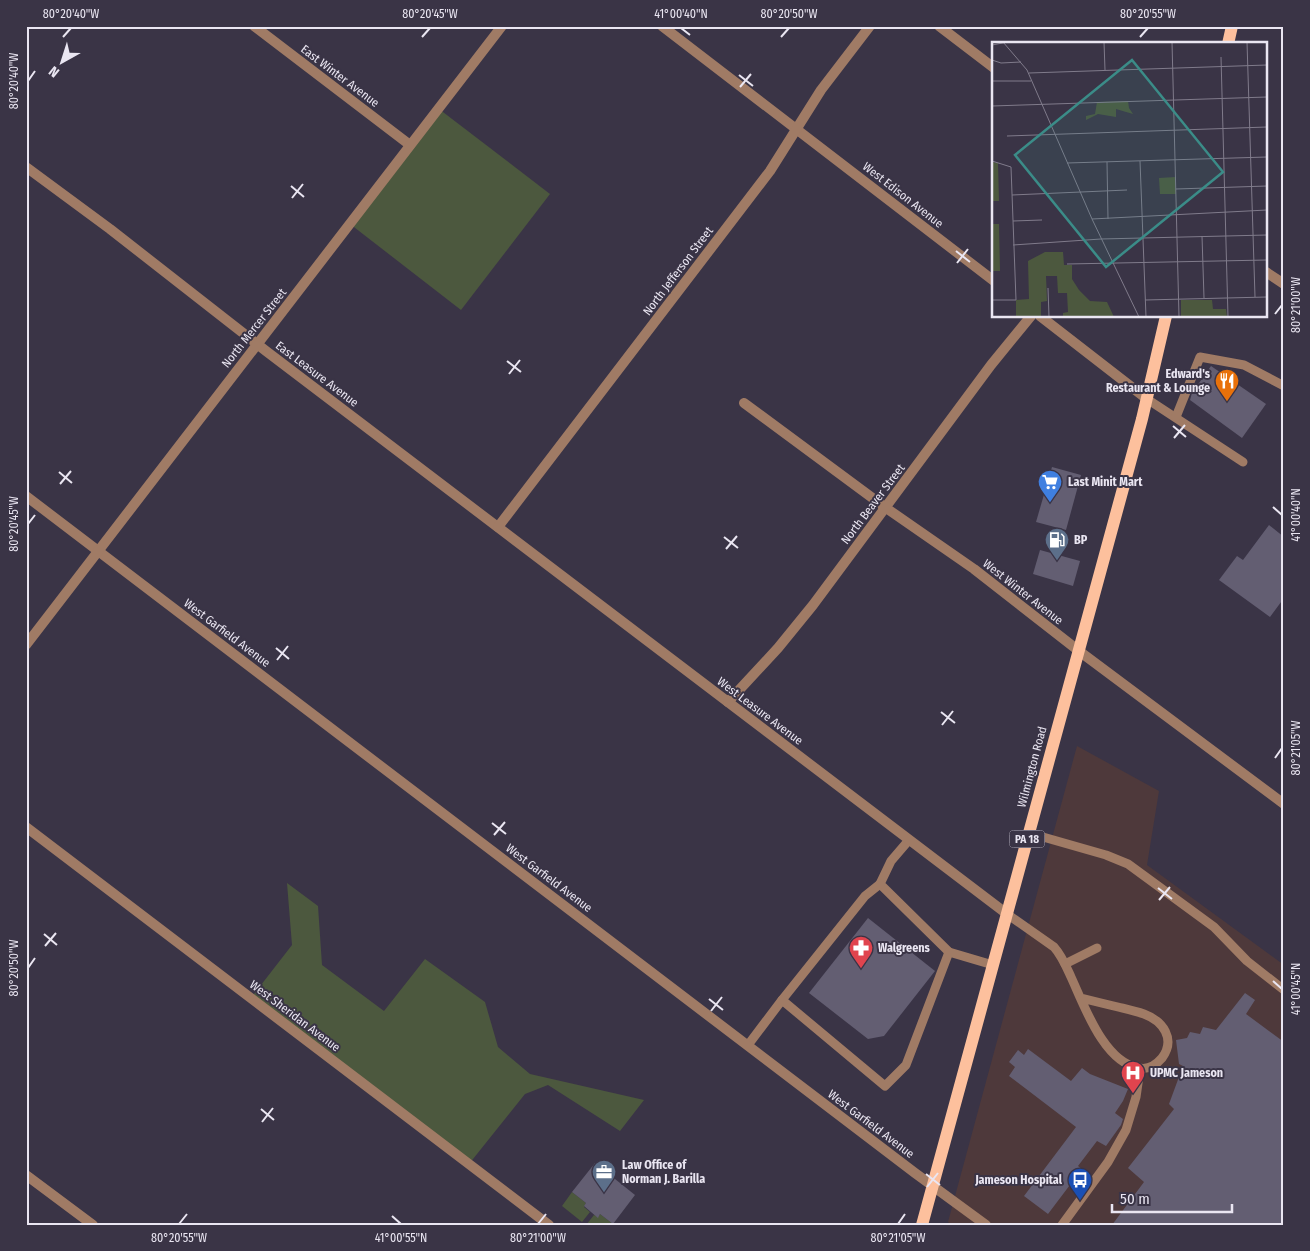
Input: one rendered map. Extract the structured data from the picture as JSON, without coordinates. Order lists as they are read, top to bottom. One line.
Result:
{"streets":{"main road":["Wilmington Road","PA 18"],"street":["East Winter Avenue","West Edison Avenue","North Jefferson Street","North Mercer Street","East Leasure Avenue","North Beaver Street","West Winter Avenue","West Garfield Avenue","West Leasure Avenue","West Sheridan Avenue"]},"crossings":[["East Winter Avenue","North Mercer Street"],["West Edison Avenue","North Jefferson Street"],["North Jefferson Street","East Leasure Avenue"],["North Jefferson Street","West Leasure Avenue"],["North Mercer Street","East Leasure Avenue"],["North Mercer Street","West Garfield Avenue"],["East Leasure Avenue","West Leasure Avenue"],["North Beaver Street","West Winter Avenue"],["North Beaver Street","West Leasure Avenue"],["West Winter Avenue","Wilmington Road"],["West Garfield Avenue","Wilmington Road"],["West Leasure Avenue","Wilmington Road"]],"places":{"restaurant":["Edward's Restaurant & Lounge"],"supermarket":["Last Minit Mart"],"fuel station":["BP"],"pharmacy":["Walgreens"],"hospital":["UPMC Jameson"],"office":["Law Office of Norman J. Barilla"],"bus stop":["Jameson Hospital"]},"scale_bar":"50 m","north":"bottom left","coordinates":["80°20'40\"W","80°20'45\"W","41°00'40\"N","80°20'50\"W","80°20'55\"W","80°21'00\"W","80°21'05\"W","41°00'45\"N","41°00'55\"N"]}
